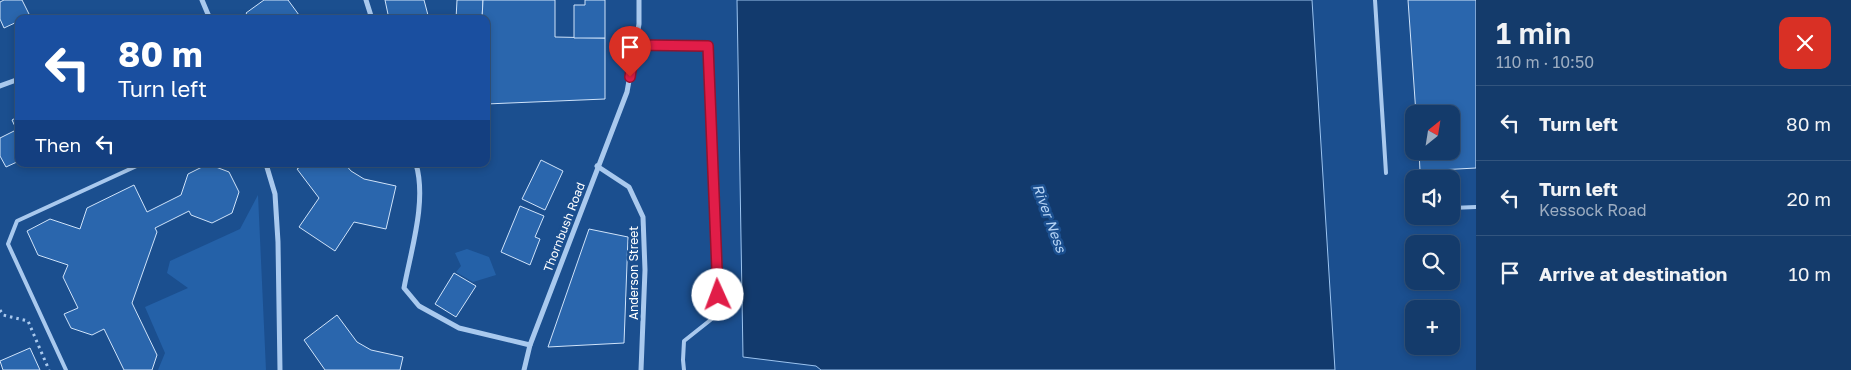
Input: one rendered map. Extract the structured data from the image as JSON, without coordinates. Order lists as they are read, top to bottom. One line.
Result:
{"streets":{"street":["Thornbush Road","Anderson Street"]},"crossings":[["Thornbush Road","Anderson Street"]],"water":["River Ness"],"north":"top right","page":{"heading":["1 min","110 m · 10:50"],"turn":["80 m","Turn left"],"list":[{"name":"Turn left","value":"80 m"},{"name":"Turn left","note":"Kessock Road","value":"20 m"},{"name":"Arrive at destination","value":"10 m"}],"map_buttons":"+","then":"Then"}}
